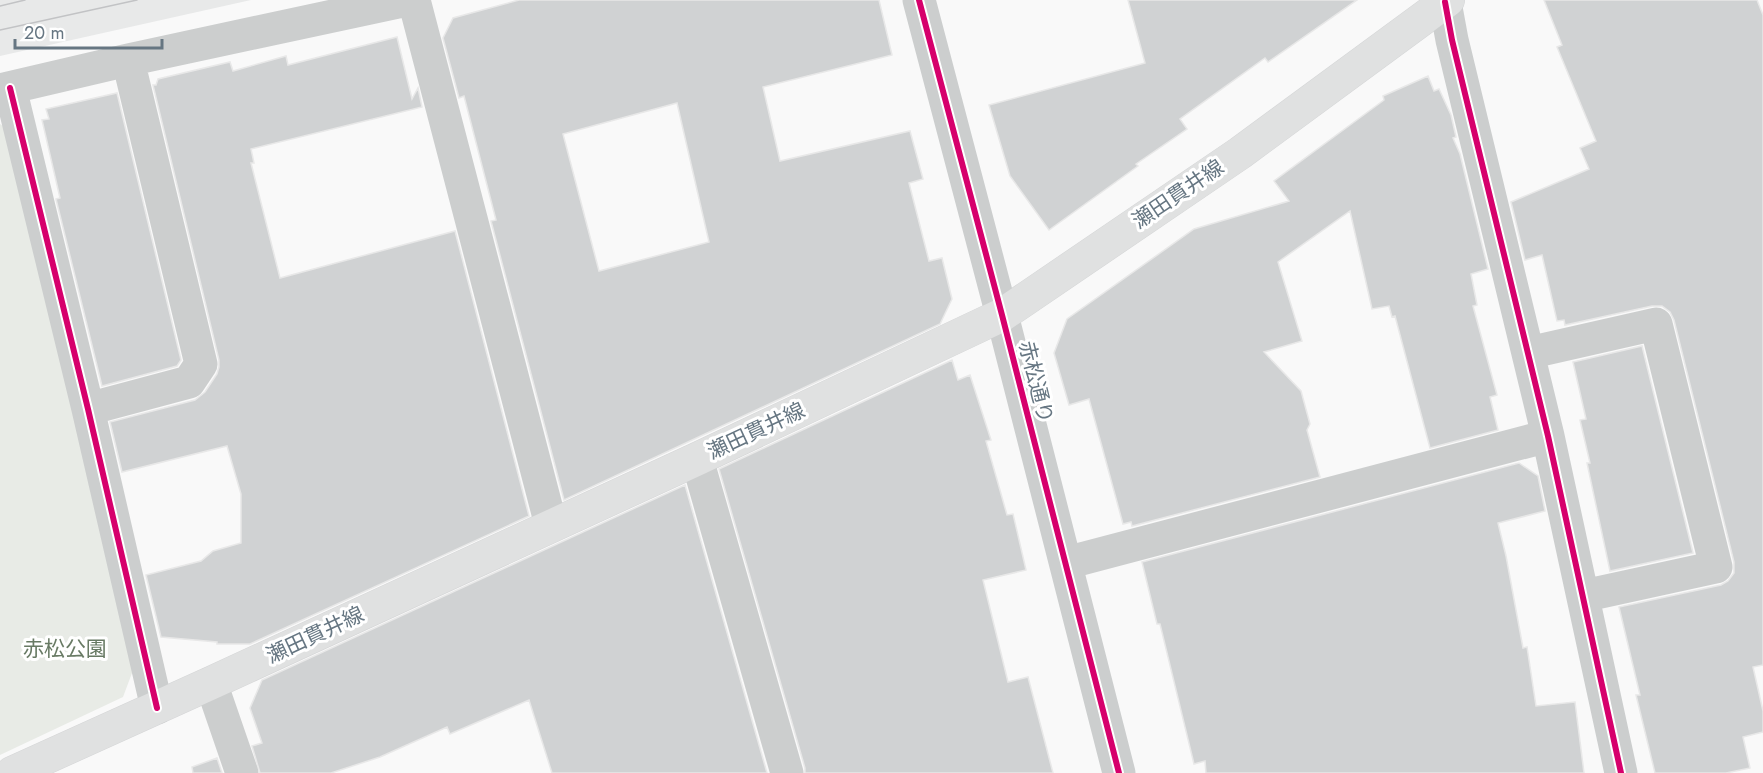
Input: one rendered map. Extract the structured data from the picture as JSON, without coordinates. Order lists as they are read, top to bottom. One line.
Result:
{"streets":{"main road":["瀬田貫井線"],"street":["赤松通り"]},"crossings":[["瀬田貫井線","赤松通り"]],"parks":["赤松公園"],"scale_bar":"20 m"}
